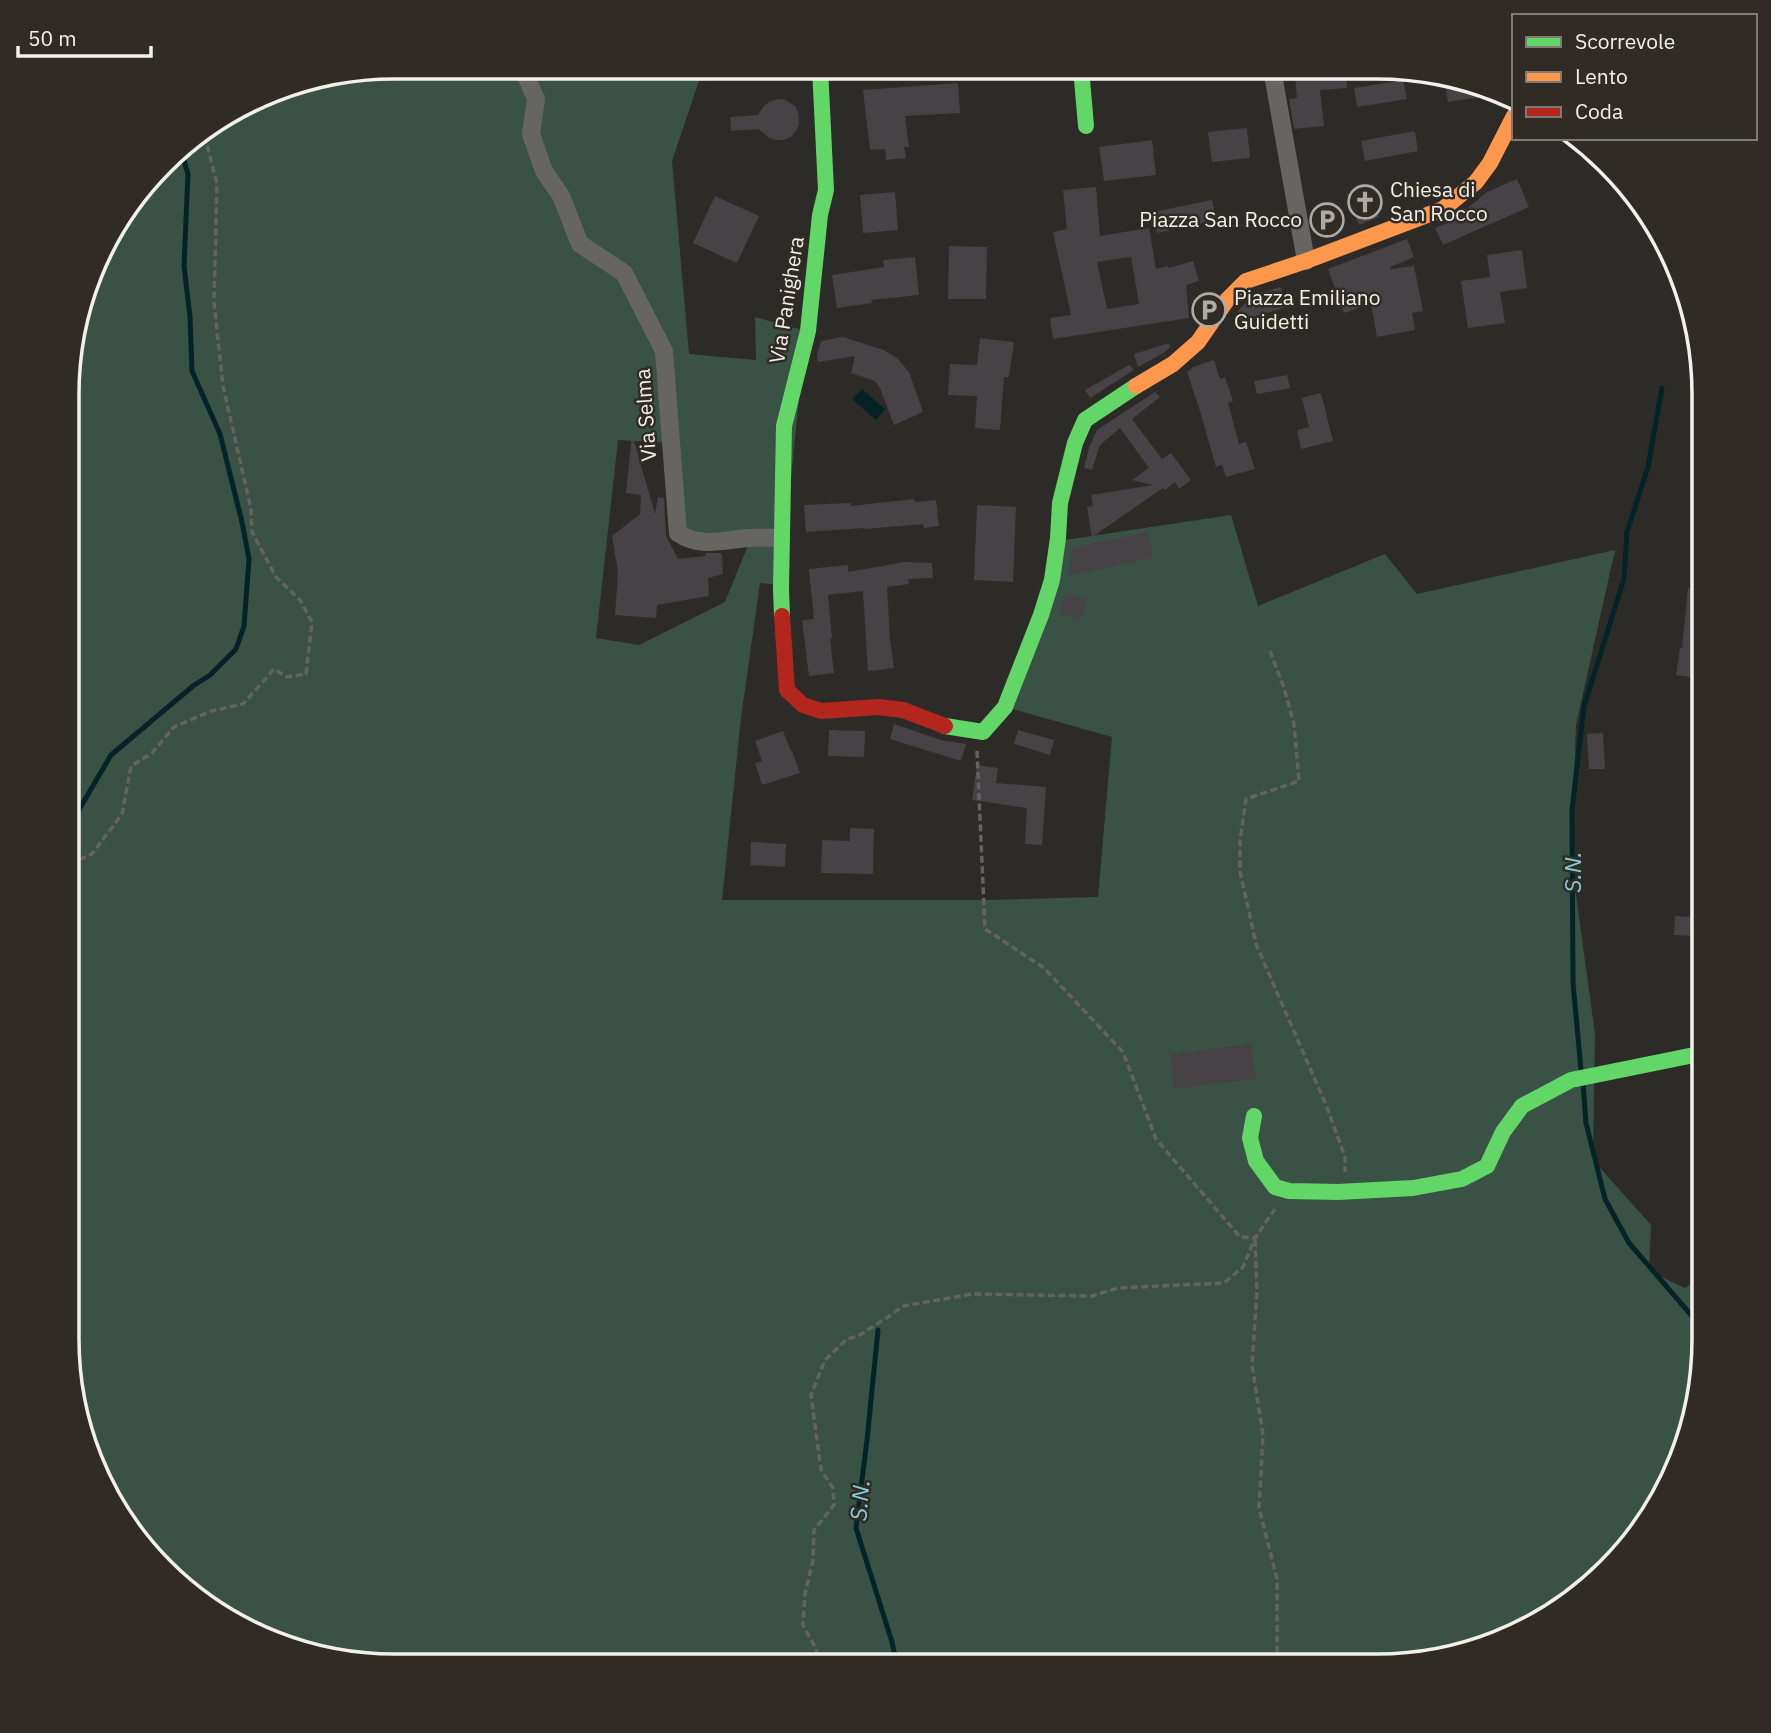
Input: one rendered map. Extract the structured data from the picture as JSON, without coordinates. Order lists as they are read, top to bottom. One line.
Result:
{"streets":{"street":["Via Panighera","Via Selma"]},"crossings":[["Via Panighera","Via Selma"]],"water":["S.N."],"places":{"church":["Chiesa di San Rocco"],"parking":["Piazza San Rocco","Piazza Emiliano Guidetti"]},"legend":["Scorrevole","Lento","Coda"],"scale_bar":"50 m"}
